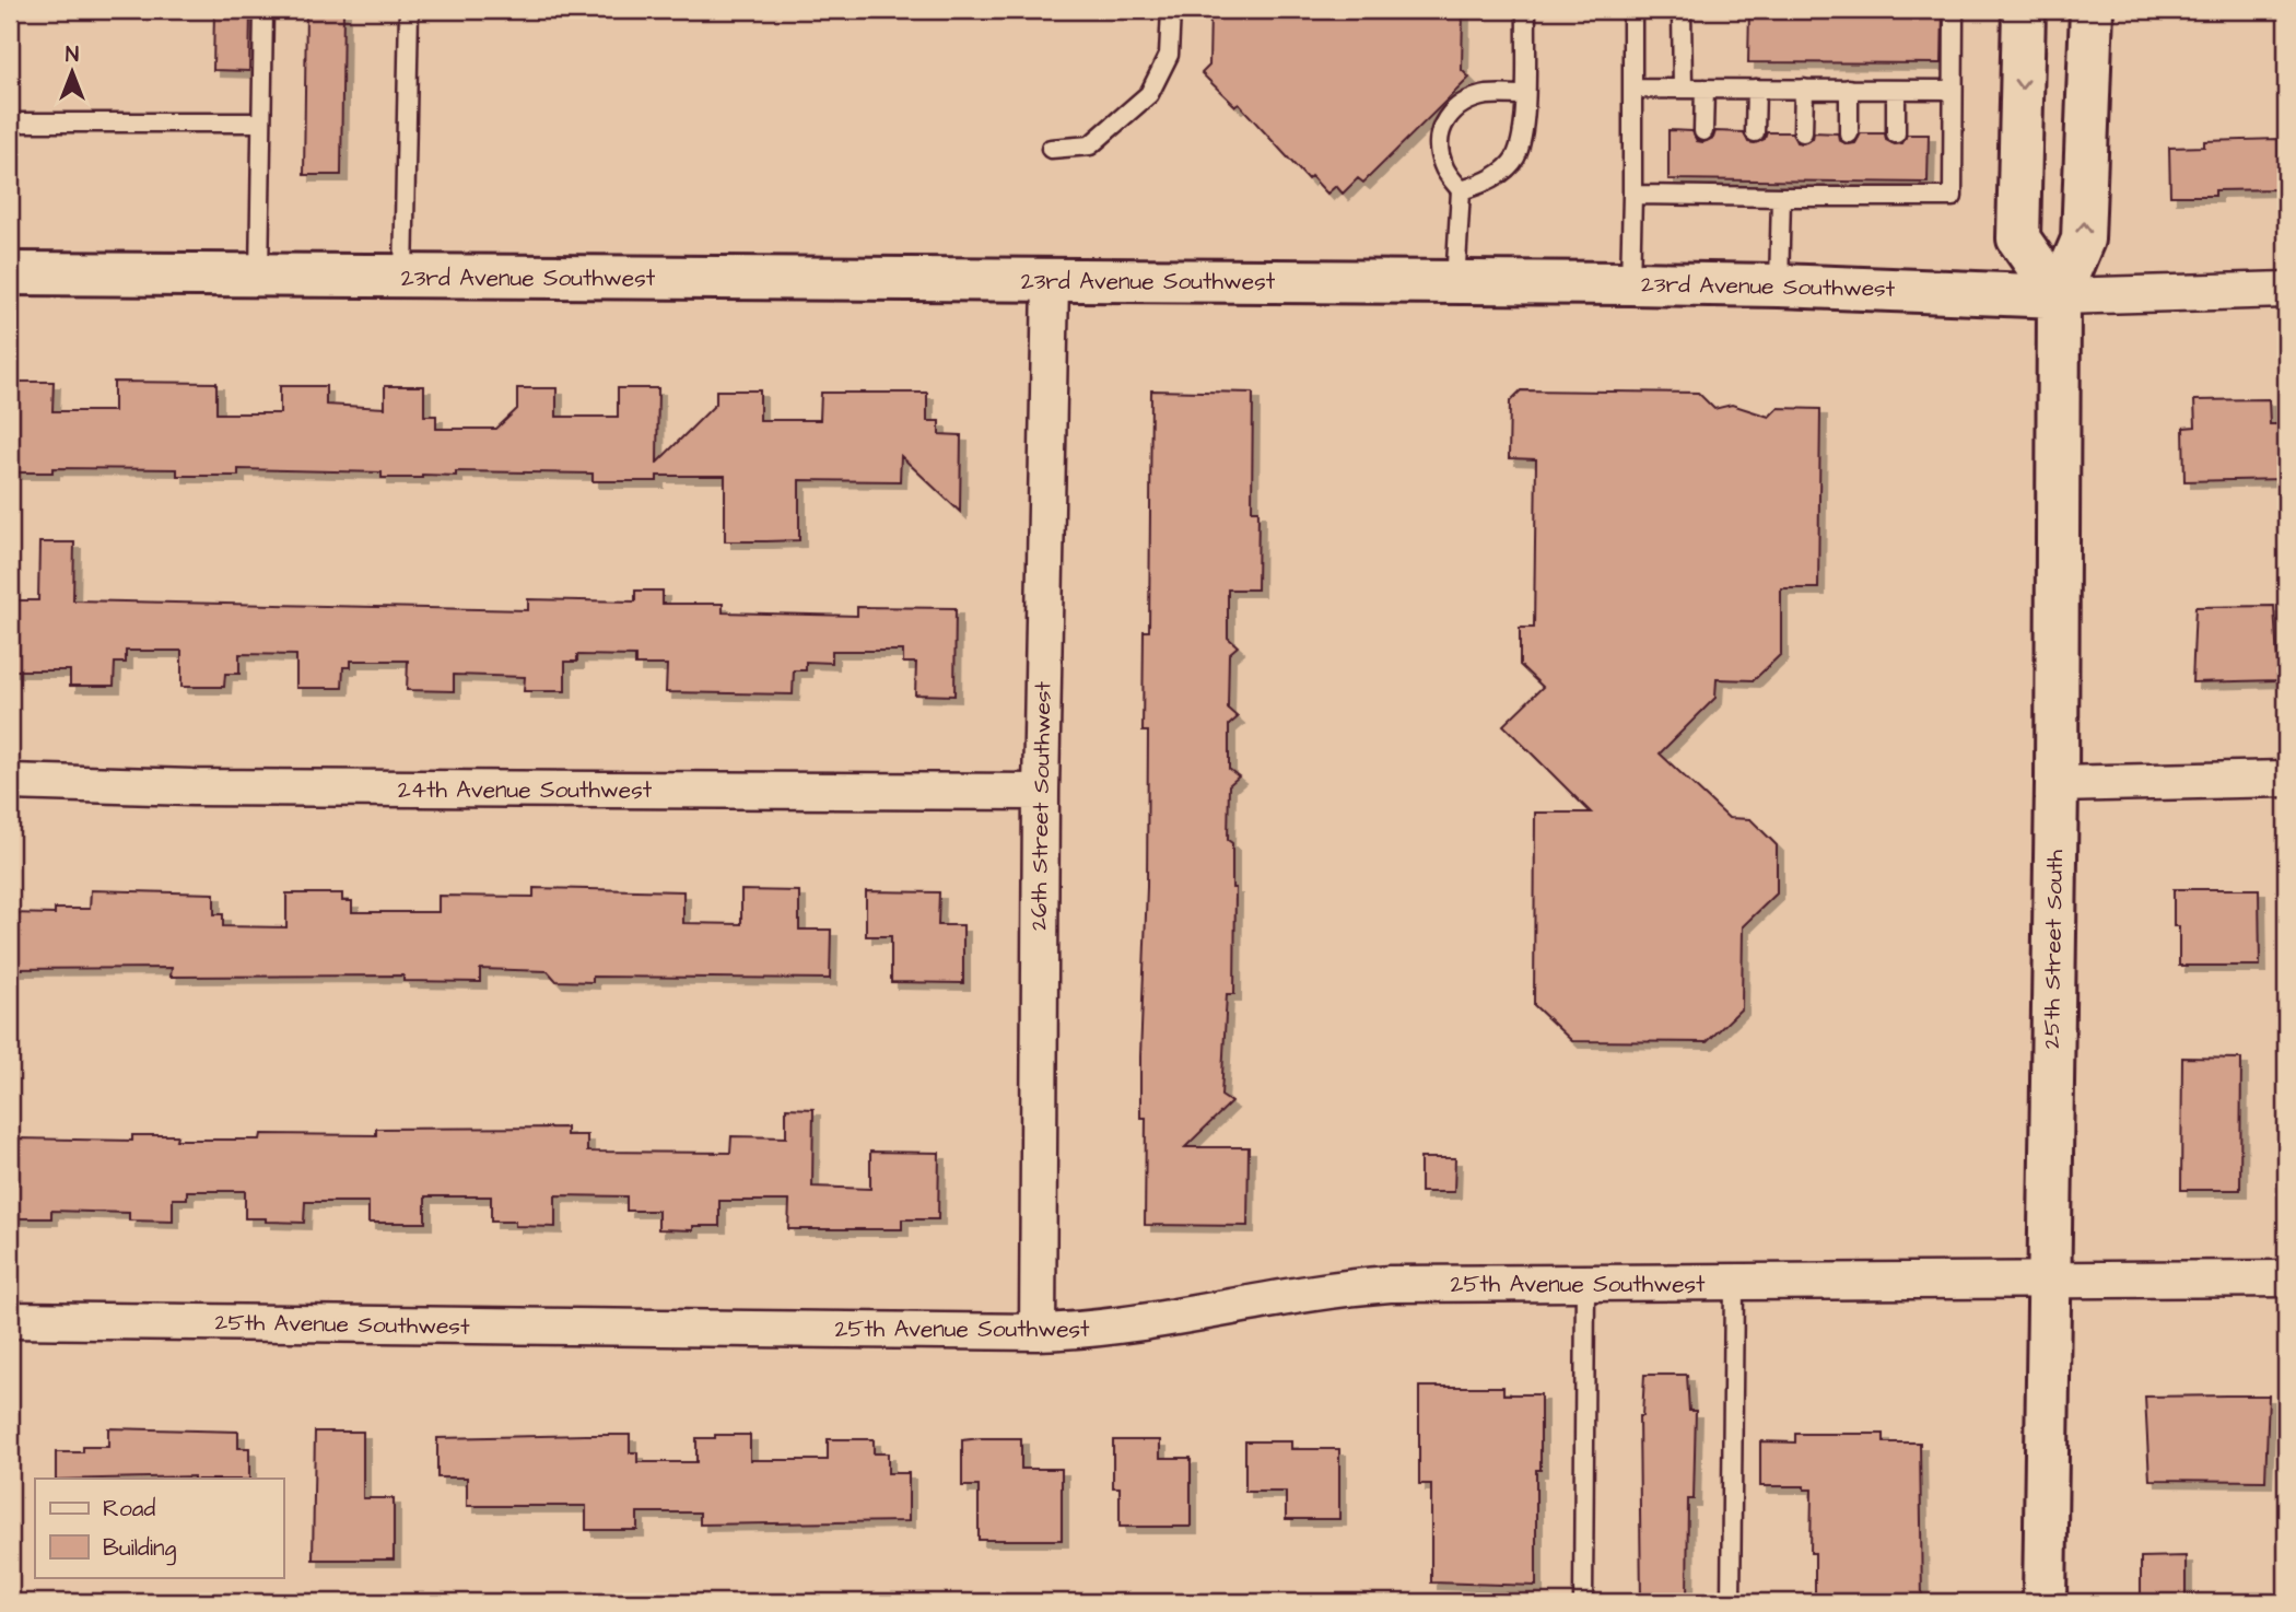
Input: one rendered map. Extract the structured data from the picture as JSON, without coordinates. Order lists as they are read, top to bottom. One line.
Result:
{"streets":{"street":["23rd Avenue Southwest","24th Avenue Southwest","26th Street Southwest","25th Street South","25th Avenue Southwest"]},"crossings":[["23rd Avenue Southwest","26th Street Southwest"],["23rd Avenue Southwest","25th Street South"],["24th Avenue Southwest","26th Street Southwest"],["26th Street Southwest","25th Avenue Southwest"],["25th Street South","25th Avenue Southwest"]],"legend":["Road","Building"],"north":"top"}
